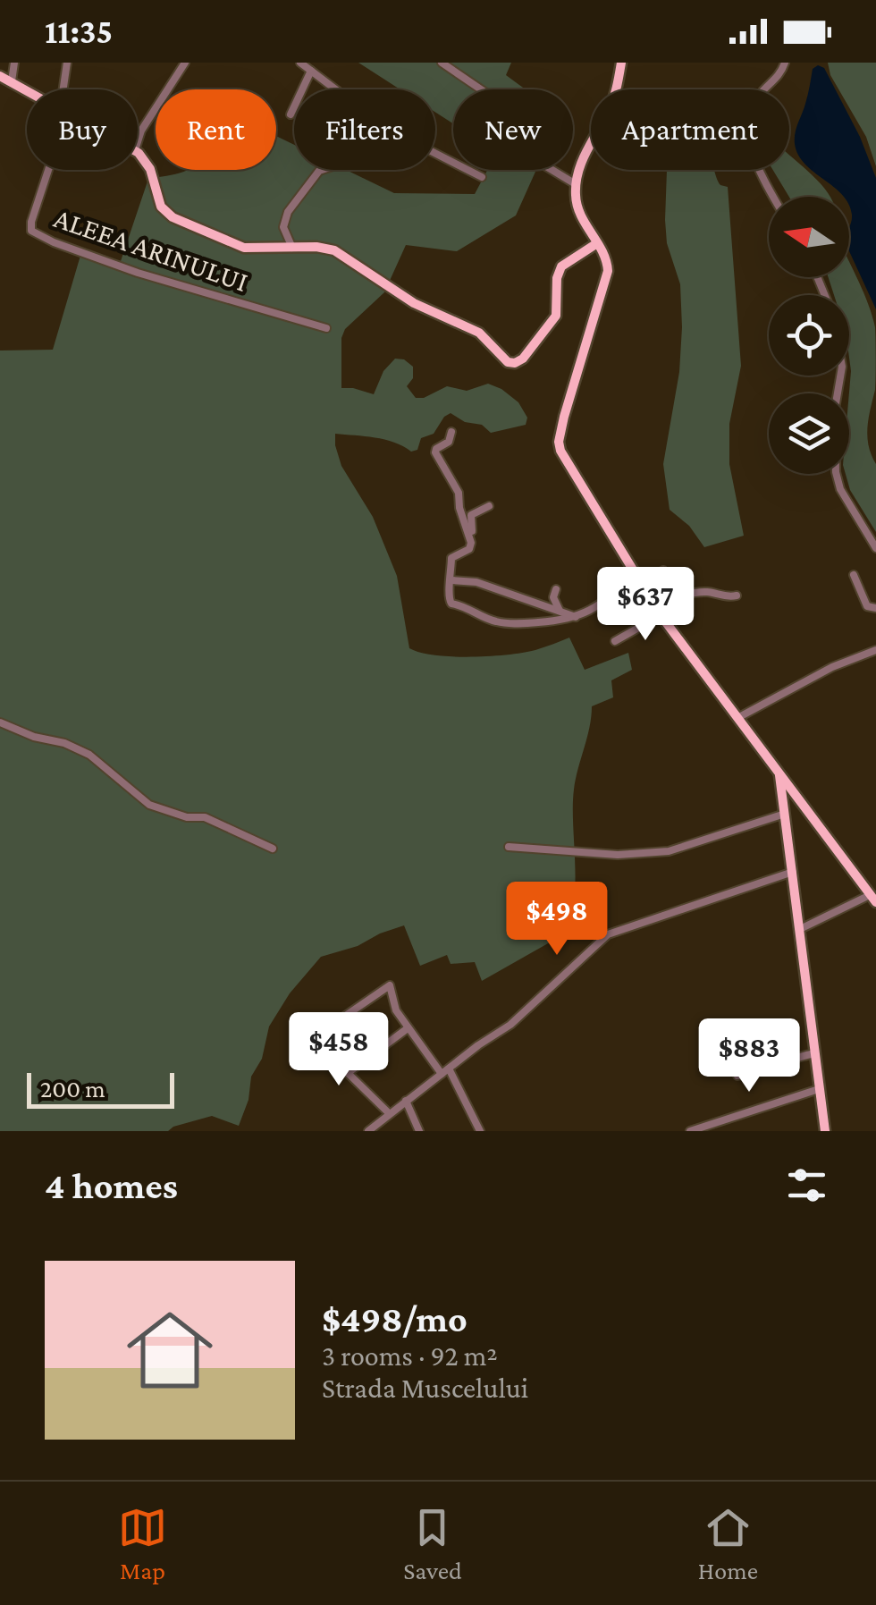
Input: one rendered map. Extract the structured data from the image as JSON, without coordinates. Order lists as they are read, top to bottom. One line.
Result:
{"streets":{"street":["ALEEA ARINULUI"]},"scale_bar":"200 m","north":"left","page":{"status":"11:35","chip":["Buy","Rent","Filters","New","Apartment"],"price":["$637","$498","$458","$883"],"scale":"200 m","heading":"4 homes","list":[{"name":"$498/mo","note":"3 rooms · 92 m² · Strada Muscelului"}],"tabs":["Map","Saved","Home"]}}
